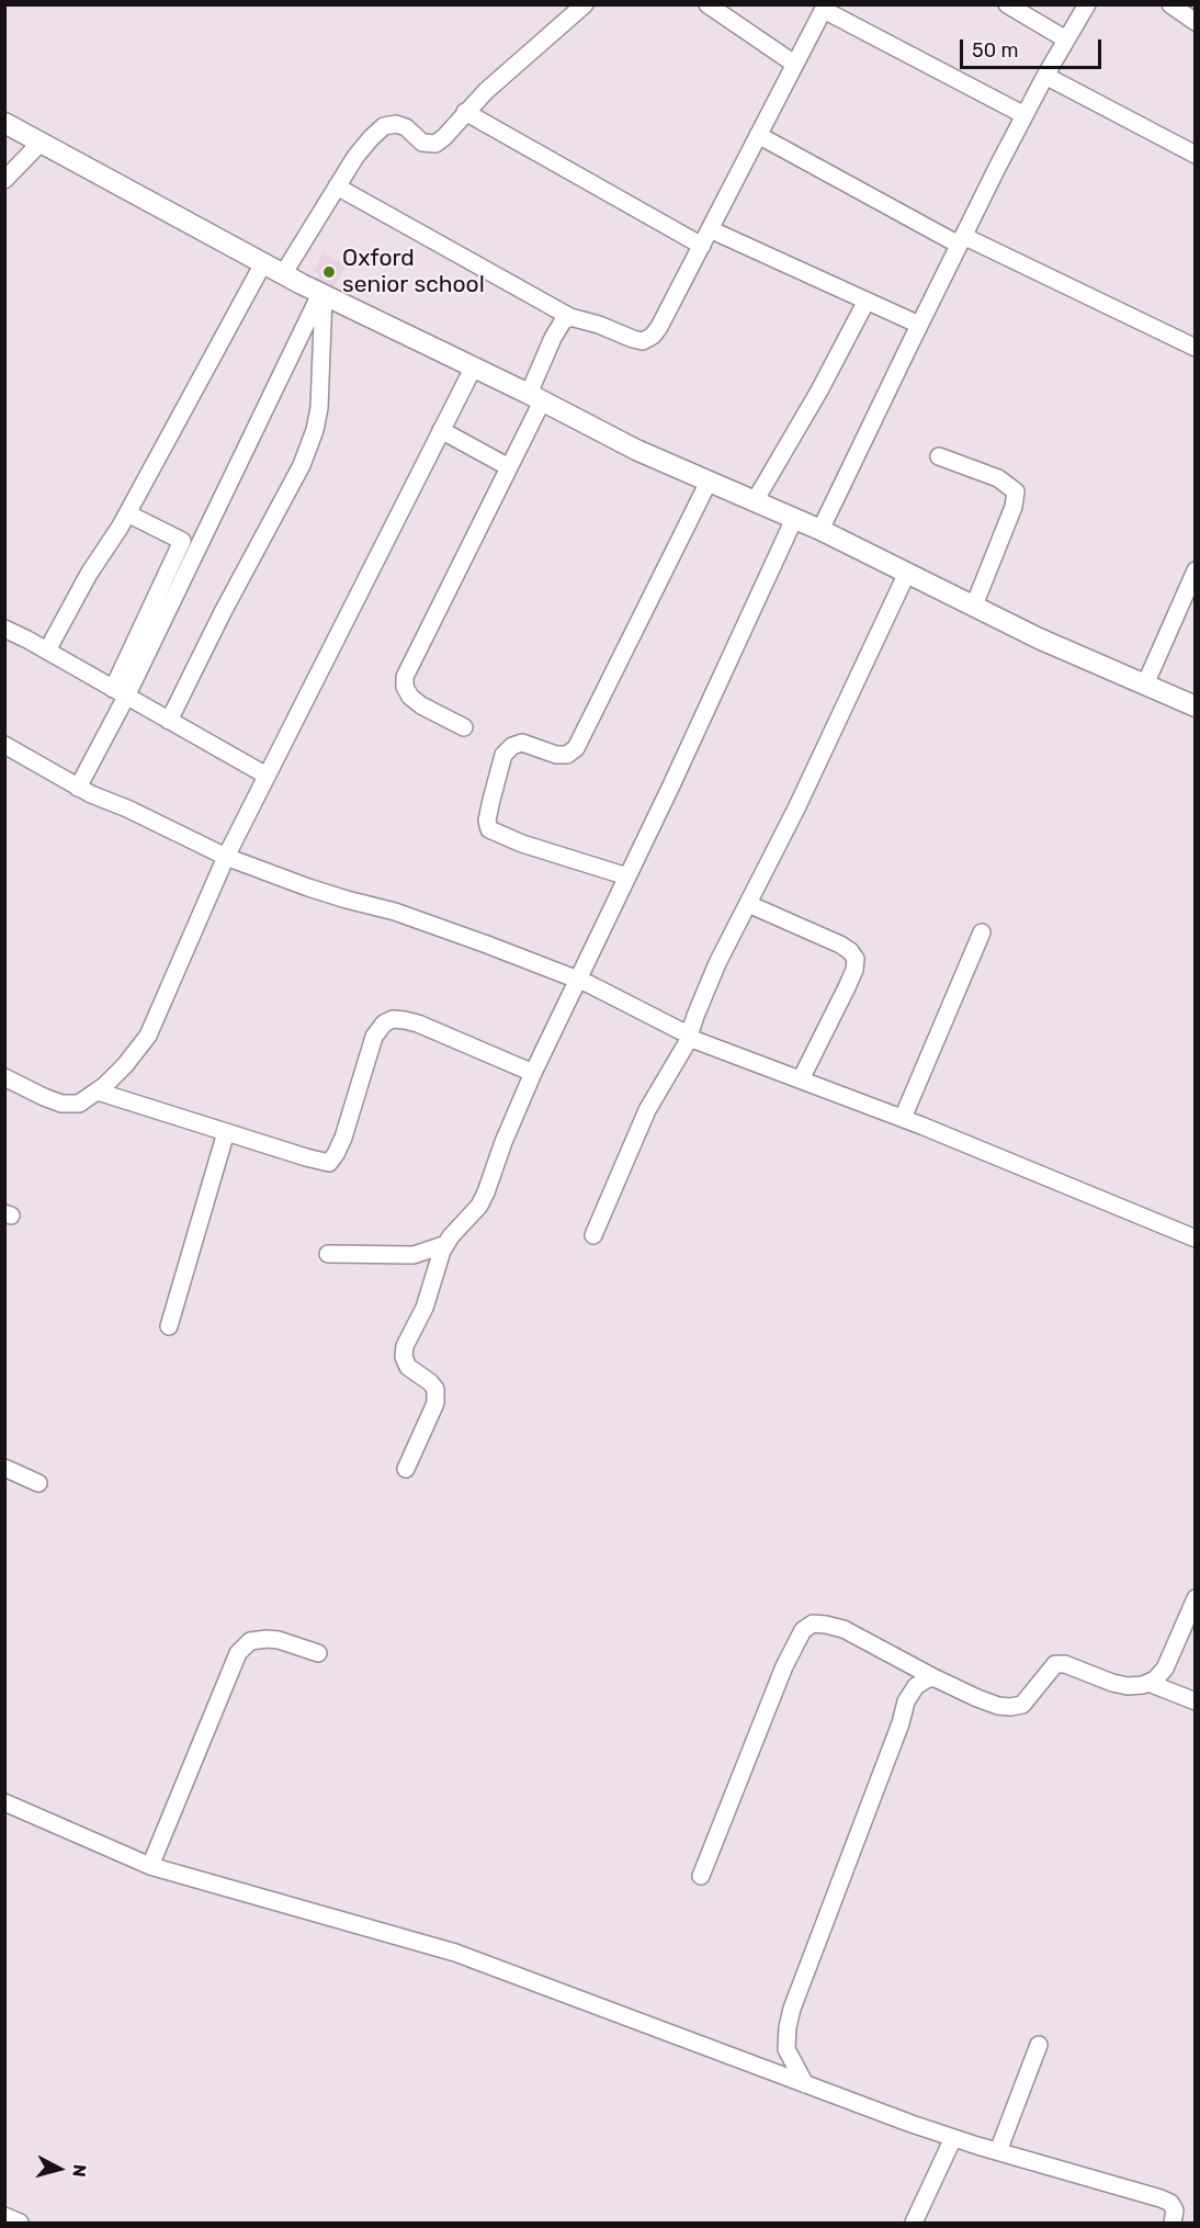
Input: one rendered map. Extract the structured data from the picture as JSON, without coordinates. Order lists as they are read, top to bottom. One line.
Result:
{"places":["Oxford senior school"],"scale_bar":"50 m","north":"right"}
